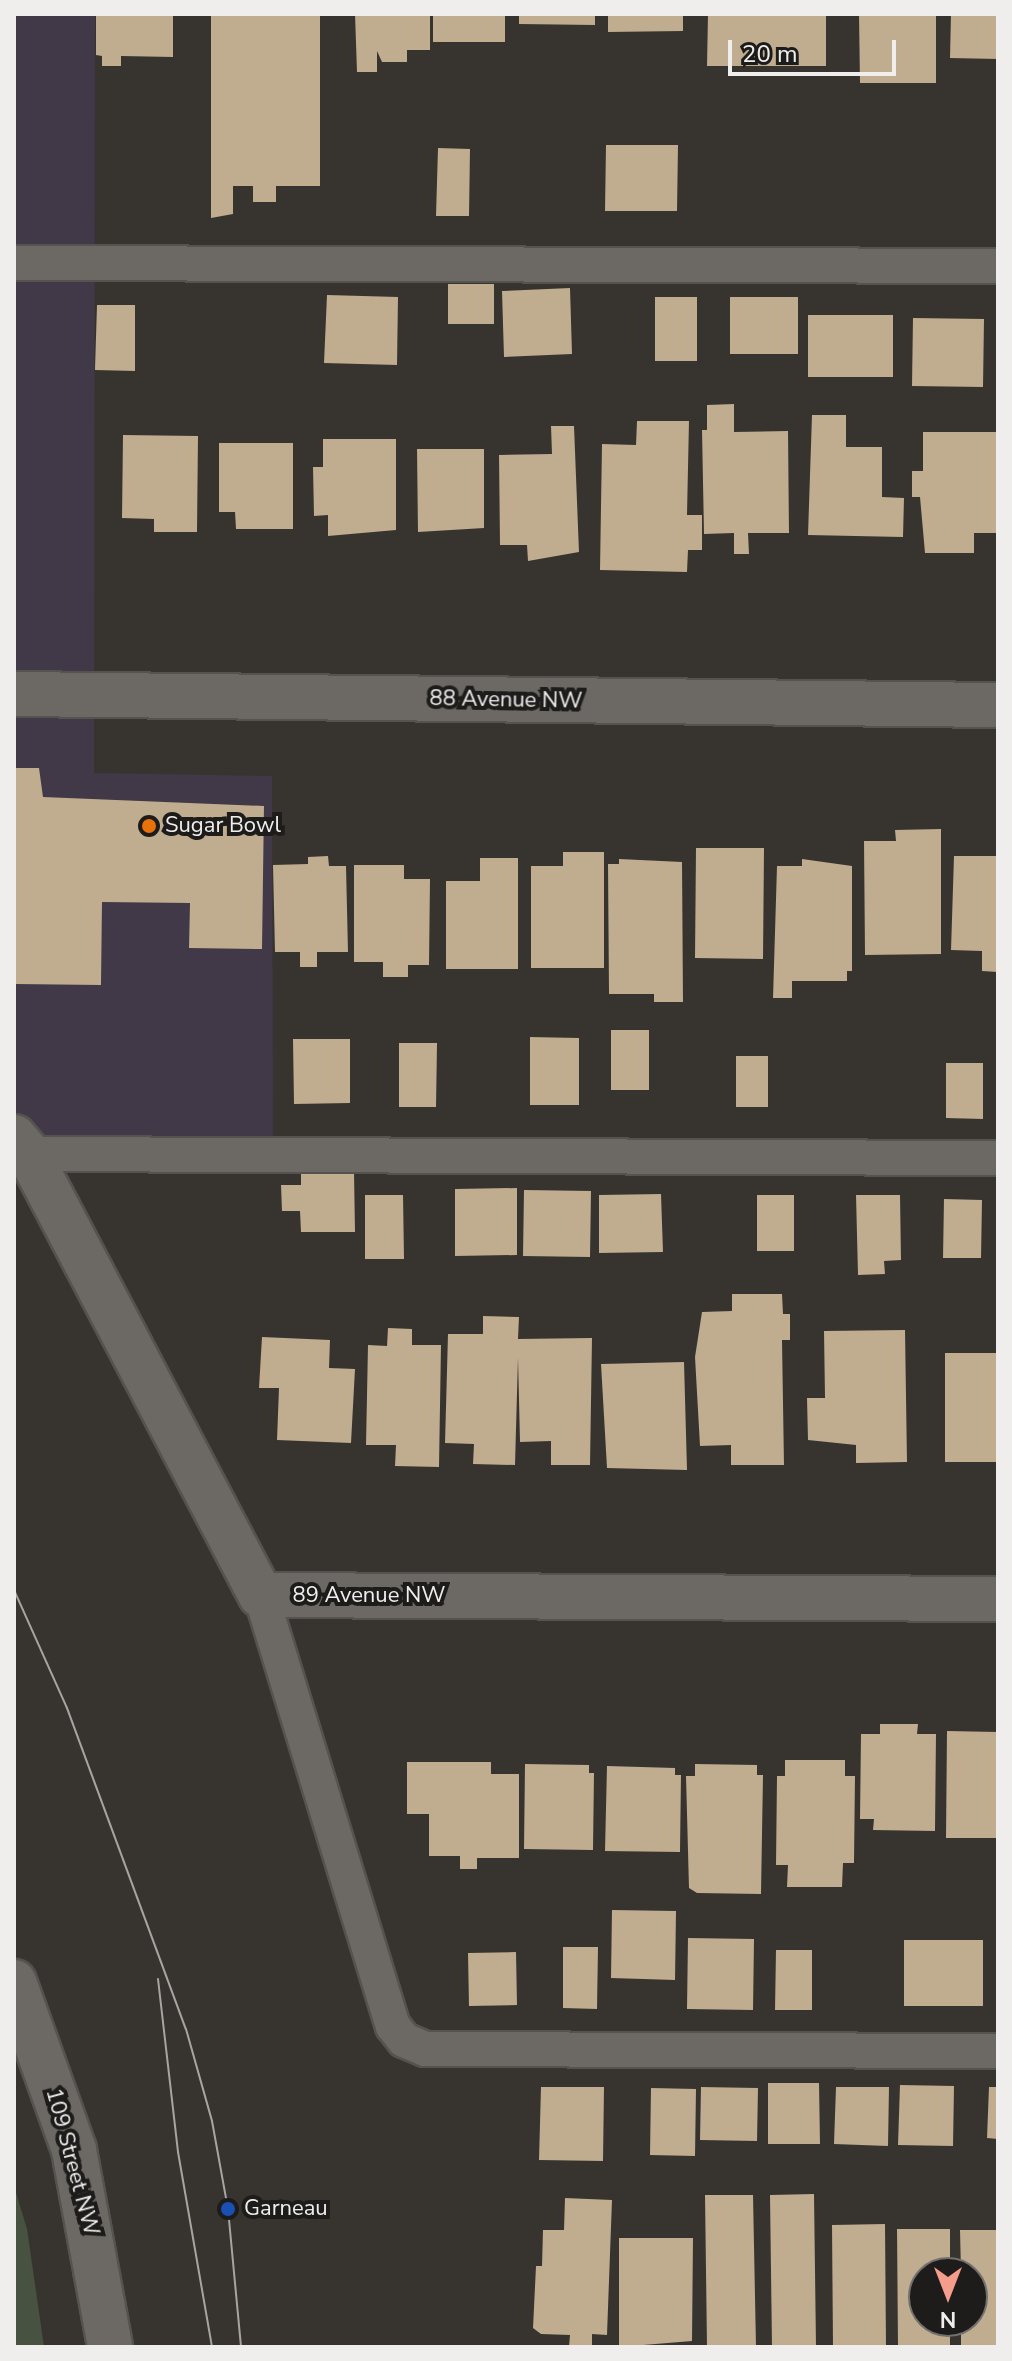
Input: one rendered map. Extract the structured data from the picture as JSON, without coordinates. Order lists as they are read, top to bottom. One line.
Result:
{"streets":{"street":["88 Avenue NW","89 Avenue NW","109 Street NW"]},"places":["Sugar Bowl","Garneau"],"scale_bar":"20 m","north":"bottom"}
